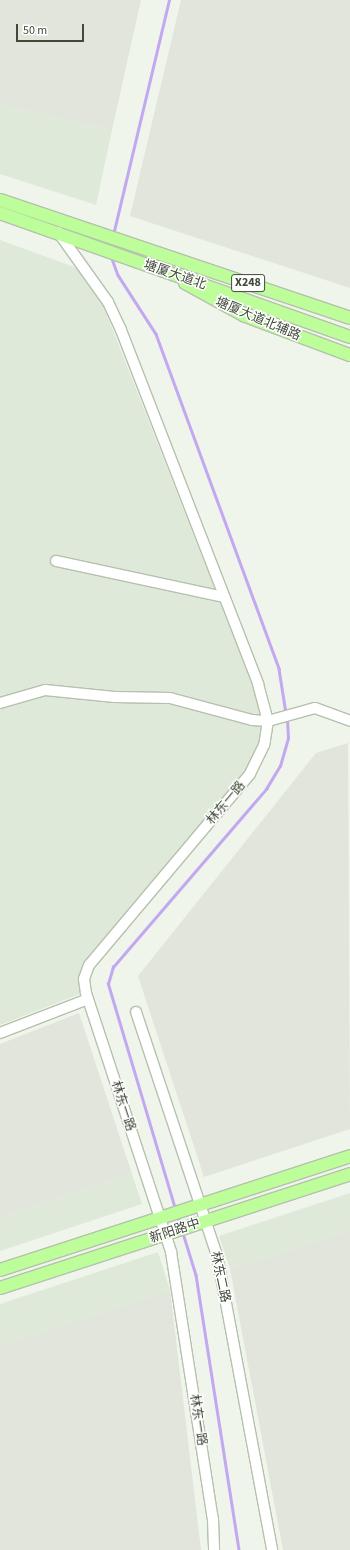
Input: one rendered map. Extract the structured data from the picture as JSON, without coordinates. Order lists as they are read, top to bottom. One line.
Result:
{"streets":{"main road":["塘厦大道北","X248","塘厦大道北辅路","新阳路中"],"street":["林东一路","林东二路"]},"crossings":[["塘厦大道北","塘厦大道北辅路"],["林东一路","新阳路中"],["新阳路中","林东二路"]],"scale_bar":"50 m"}
